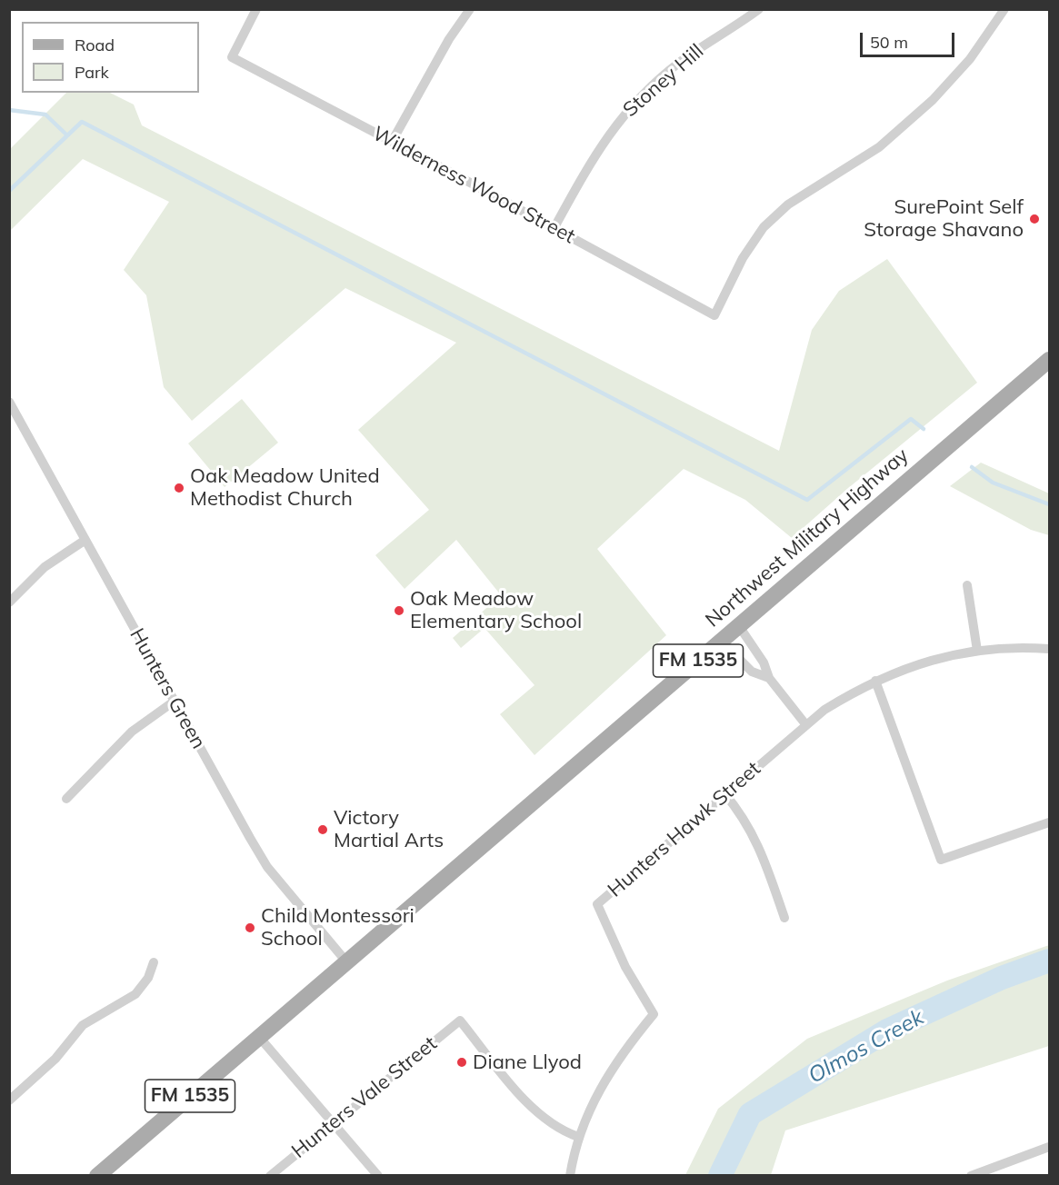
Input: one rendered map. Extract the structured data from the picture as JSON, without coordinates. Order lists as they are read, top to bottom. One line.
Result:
{"streets":{"main road":["Northwest Military Highway","FM 1535"],"street":["Stoney Hill","Wilderness Wood Street","Hunters Green","Hunters Hawk Street","Hunters Vale Street"]},"crossings":[["Stoney Hill","Wilderness Wood Street"],["Northwest Military Highway","Hunters Green"],["Hunters Hawk Street","Hunters Vale Street"]],"water":["Olmos Creek"],"places":["SurePoint Self Storage Shavano","Oak Meadow United Methodist Church","Oak Meadow Elementary School","Victory Martial Arts","Child Montessori School","Diane Llyod"],"legend":["Road","Park"],"scale_bar":"50 m"}
